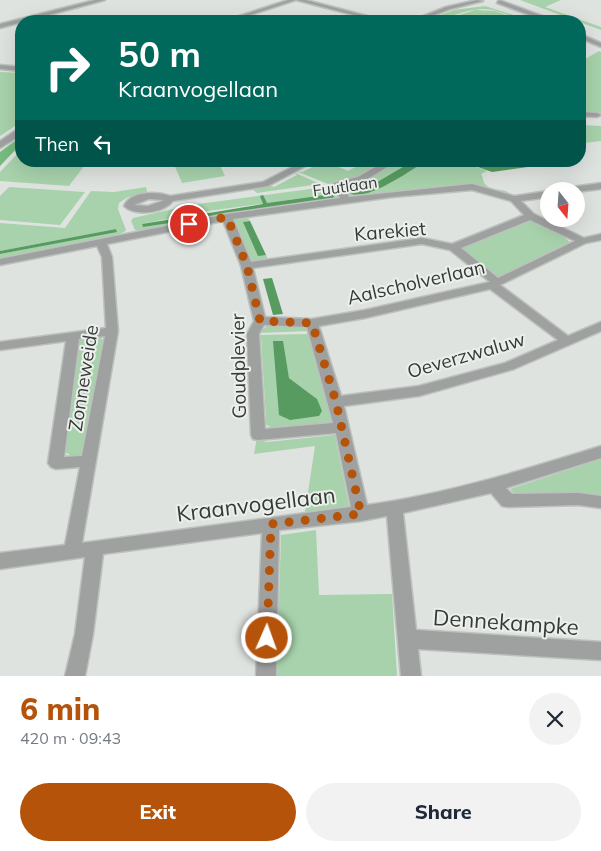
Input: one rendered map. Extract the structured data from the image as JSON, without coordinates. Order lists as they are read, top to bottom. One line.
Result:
{"streets":{"street":["Fuutlaan","Karekiet","Aalscholverlaan","Oeverzwaluw","Goudplevier","Zonneweide","Kraanvogellaan","Dennekampke"]},"crossings":[["Fuutlaan","Goudplevier"],["Fuutlaan","Zonneweide"],["Karekiet","Goudplevier"],["Aalscholverlaan","Goudplevier"],["Zonneweide","Kraanvogellaan"]],"north":"bottom","page":{"turn":["50 m","Kraanvogellaan"],"then":"Then","heading":["6 min","420 m · 09:43"],"buttons":["Exit","Share"]}}
